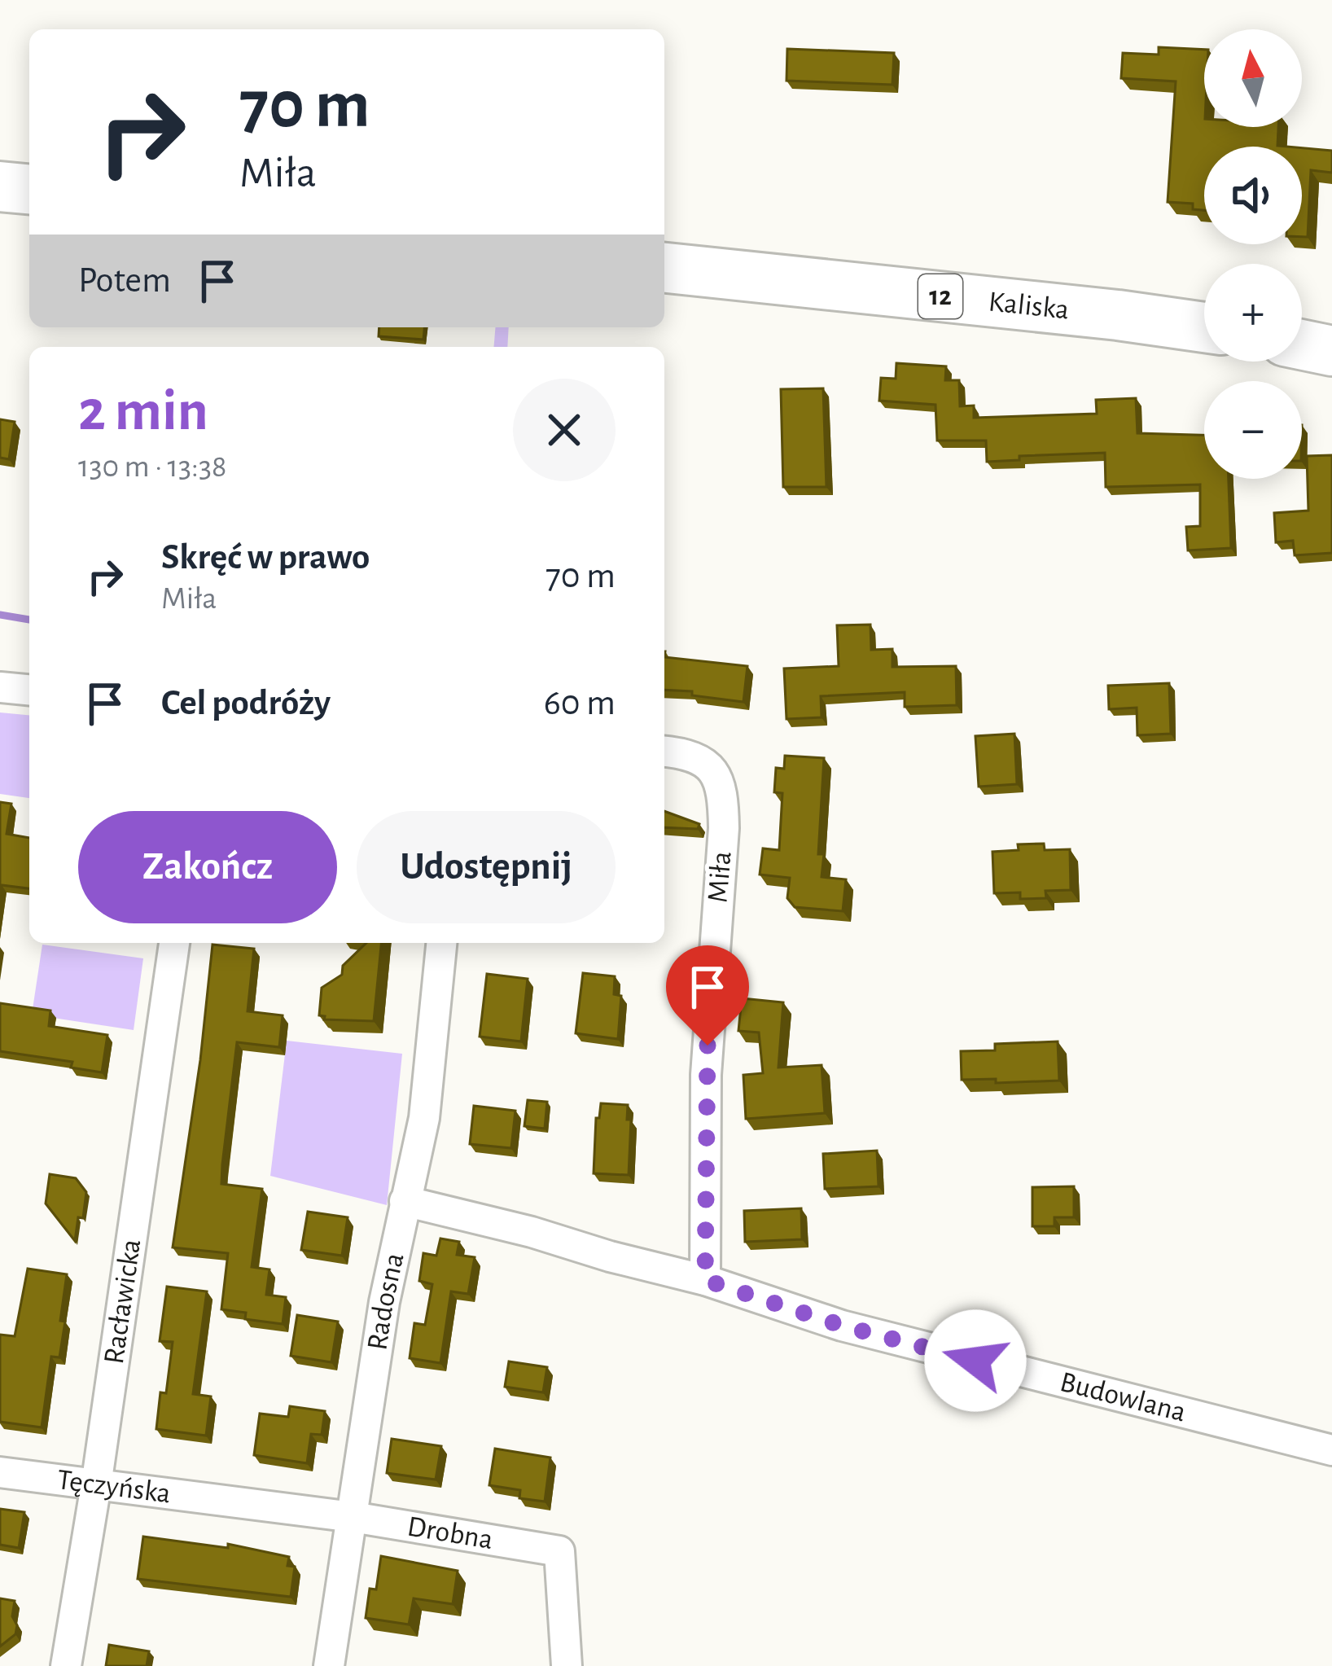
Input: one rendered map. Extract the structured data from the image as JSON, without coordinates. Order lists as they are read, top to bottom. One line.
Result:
{"streets":{"main road":["12","Kaliska"],"street":["Miła","Racławicka","Radosna","Budowlana","Tęczyńska","Drobna"]},"crossings":[["Miła","Budowlana"],["Racławicka","Tęczyńska"],["Radosna","Budowlana"],["Radosna","Drobna"],["Tęczyńska","Drobna"]],"north":"top","page":{"map_buttons":["+","−"],"turn":["70 m","Miła"],"then":"Potem","heading":["2 min","130 m · 13:38"],"list":[{"name":"Skręć w prawo","note":"Miła","value":"70 m"},{"name":"Cel podróży","value":"60 m"}],"buttons":["Zakończ","Udostępnij"]}}
